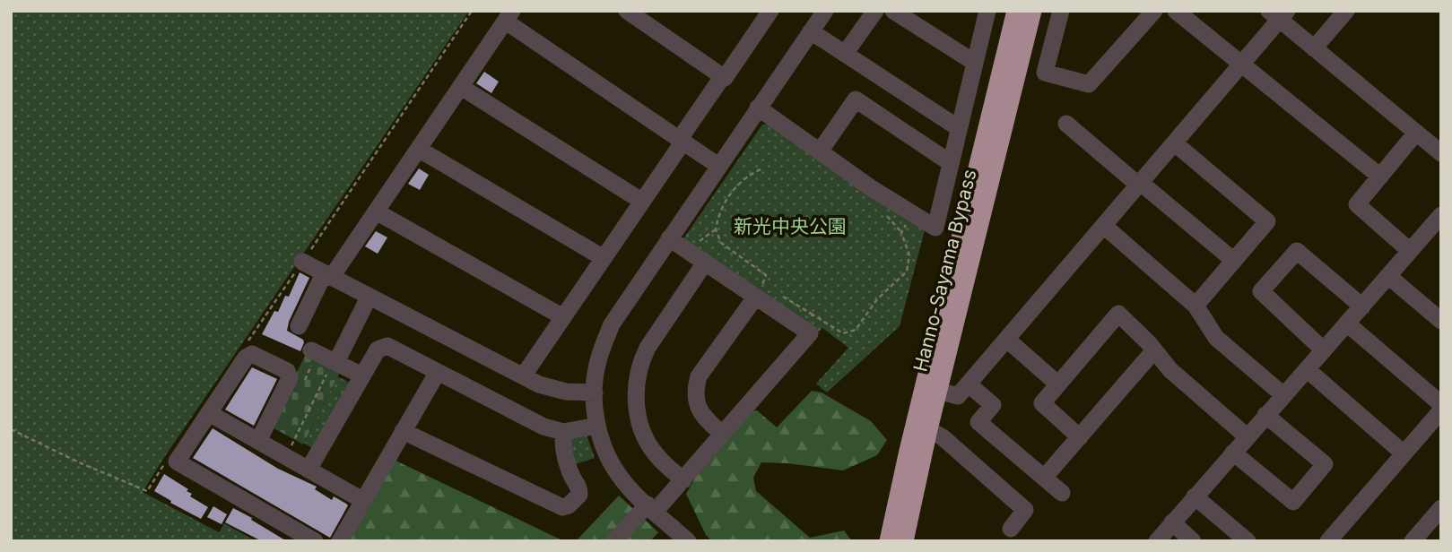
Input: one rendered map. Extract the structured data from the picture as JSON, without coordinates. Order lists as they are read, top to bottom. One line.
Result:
{"streets":{"highway":["Hanno-Sayama Bypass"]},"parks":["新光中央公園"]}
